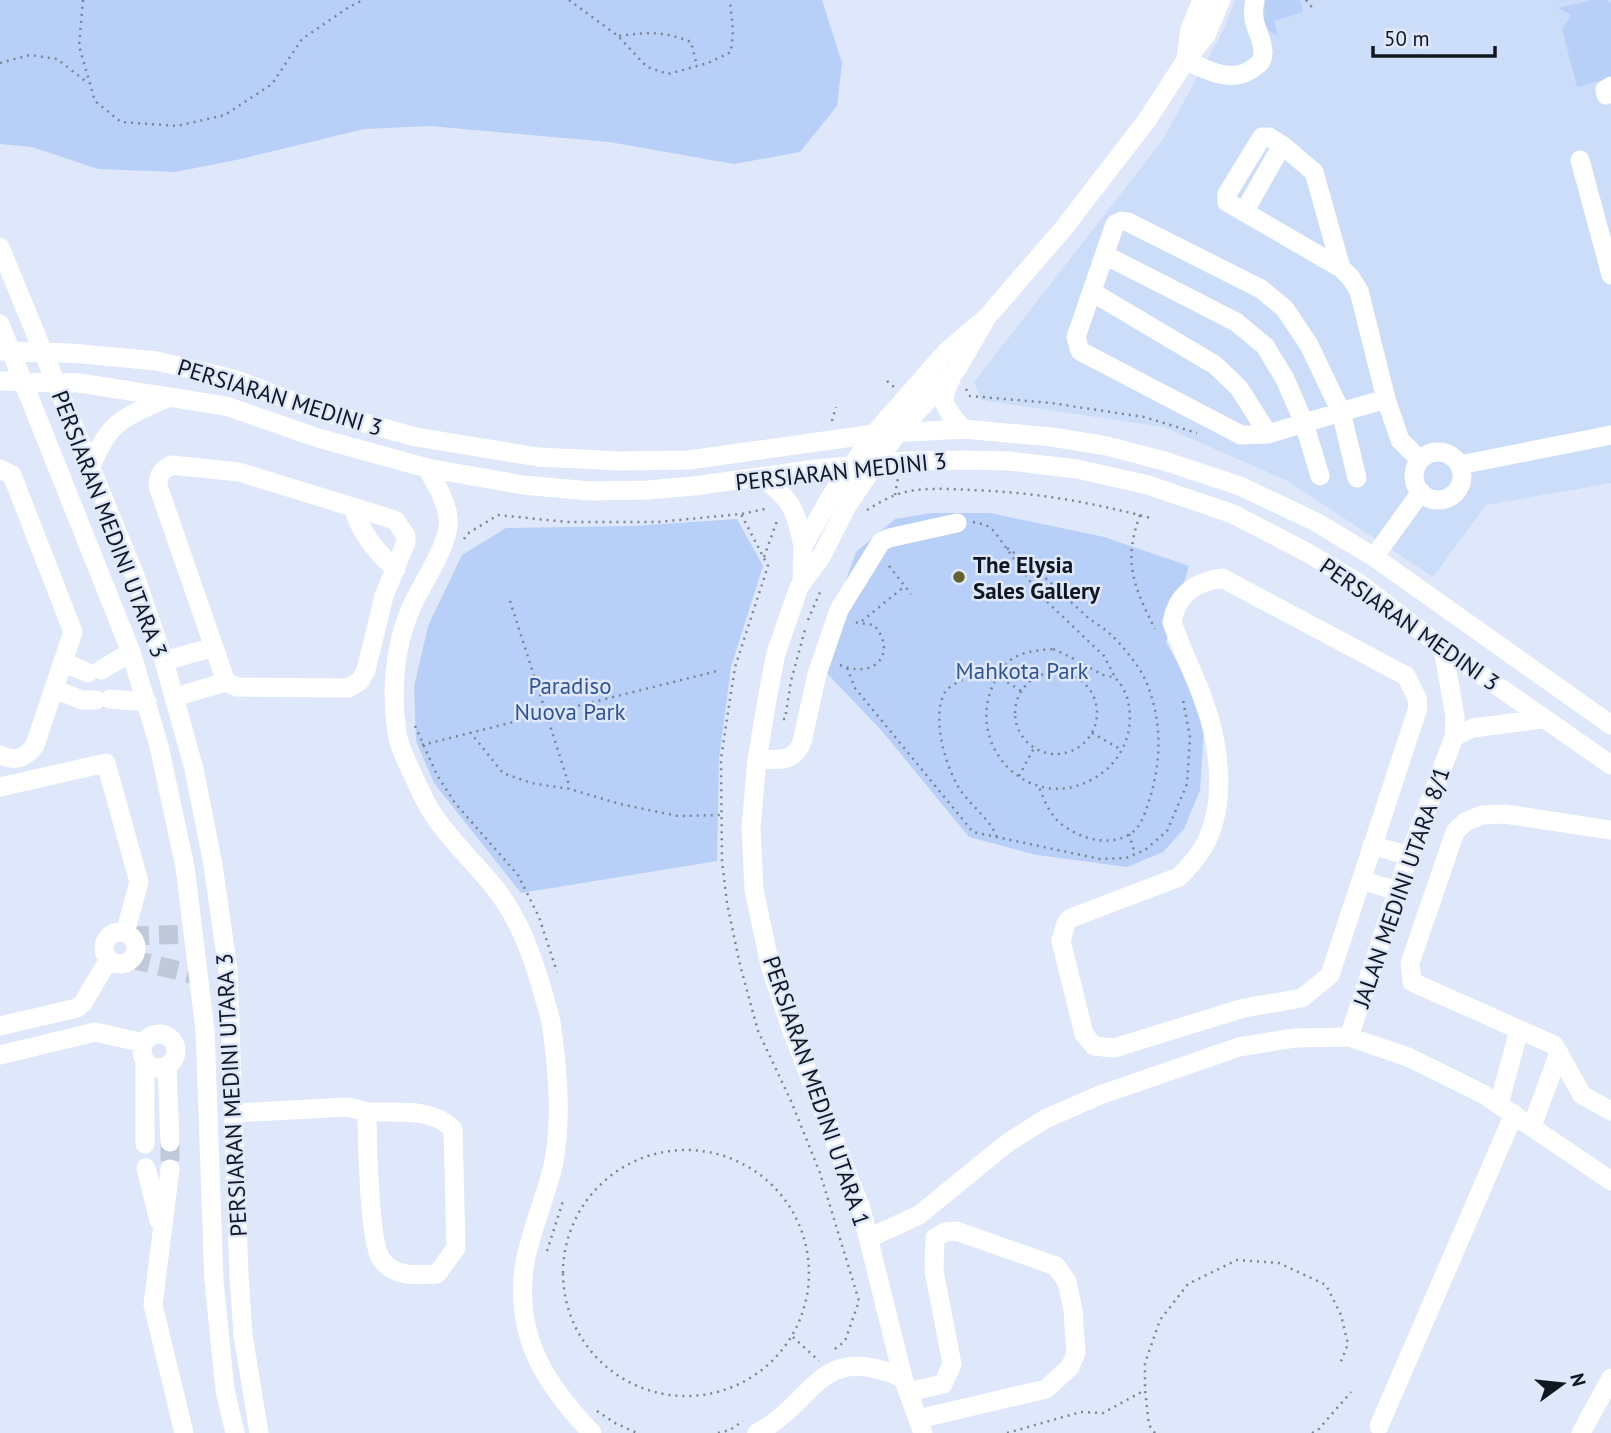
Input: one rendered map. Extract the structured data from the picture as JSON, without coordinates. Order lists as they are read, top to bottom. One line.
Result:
{"streets":{"street":["PERSIARAN MEDINI 3","PERSIARAN MEDINI UTARA 3","JALAN MEDINI UTARA 8/1","PERSIARAN MEDINI UTARA 1"]},"crossings":[["PERSIARAN MEDINI 3","PERSIARAN MEDINI UTARA 3"],["PERSIARAN MEDINI 3","JALAN MEDINI UTARA 8/1"],["PERSIARAN MEDINI 3","PERSIARAN MEDINI UTARA 1"]],"parks":["Mahkota Park","Paradiso Nuova Park"],"places":["The Elysia Sales Gallery"],"scale_bar":"50 m","north":"right"}
